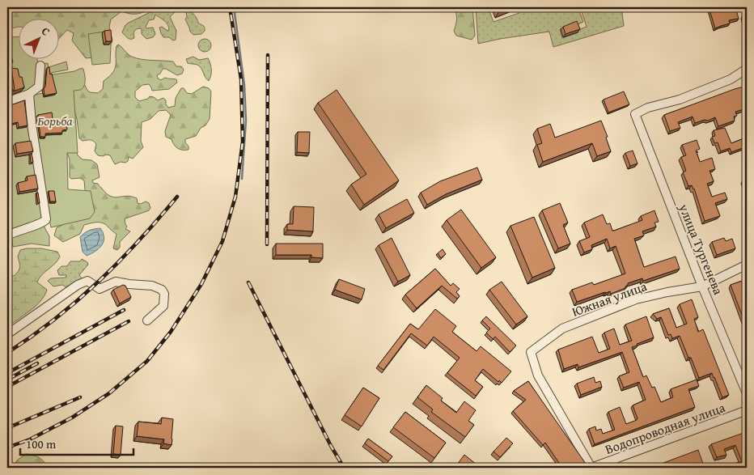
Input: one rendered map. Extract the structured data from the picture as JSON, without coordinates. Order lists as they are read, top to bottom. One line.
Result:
{"streets":{"street":["улица Тургенева","Южная улица","Водопроводная улица"]},"crossings":[["улица Тургенева","Южная улица"],["Южная улица","Водопроводная улица"]],"parks":["Борьба"],"scale_bar":"100 m","north":"top right"}
